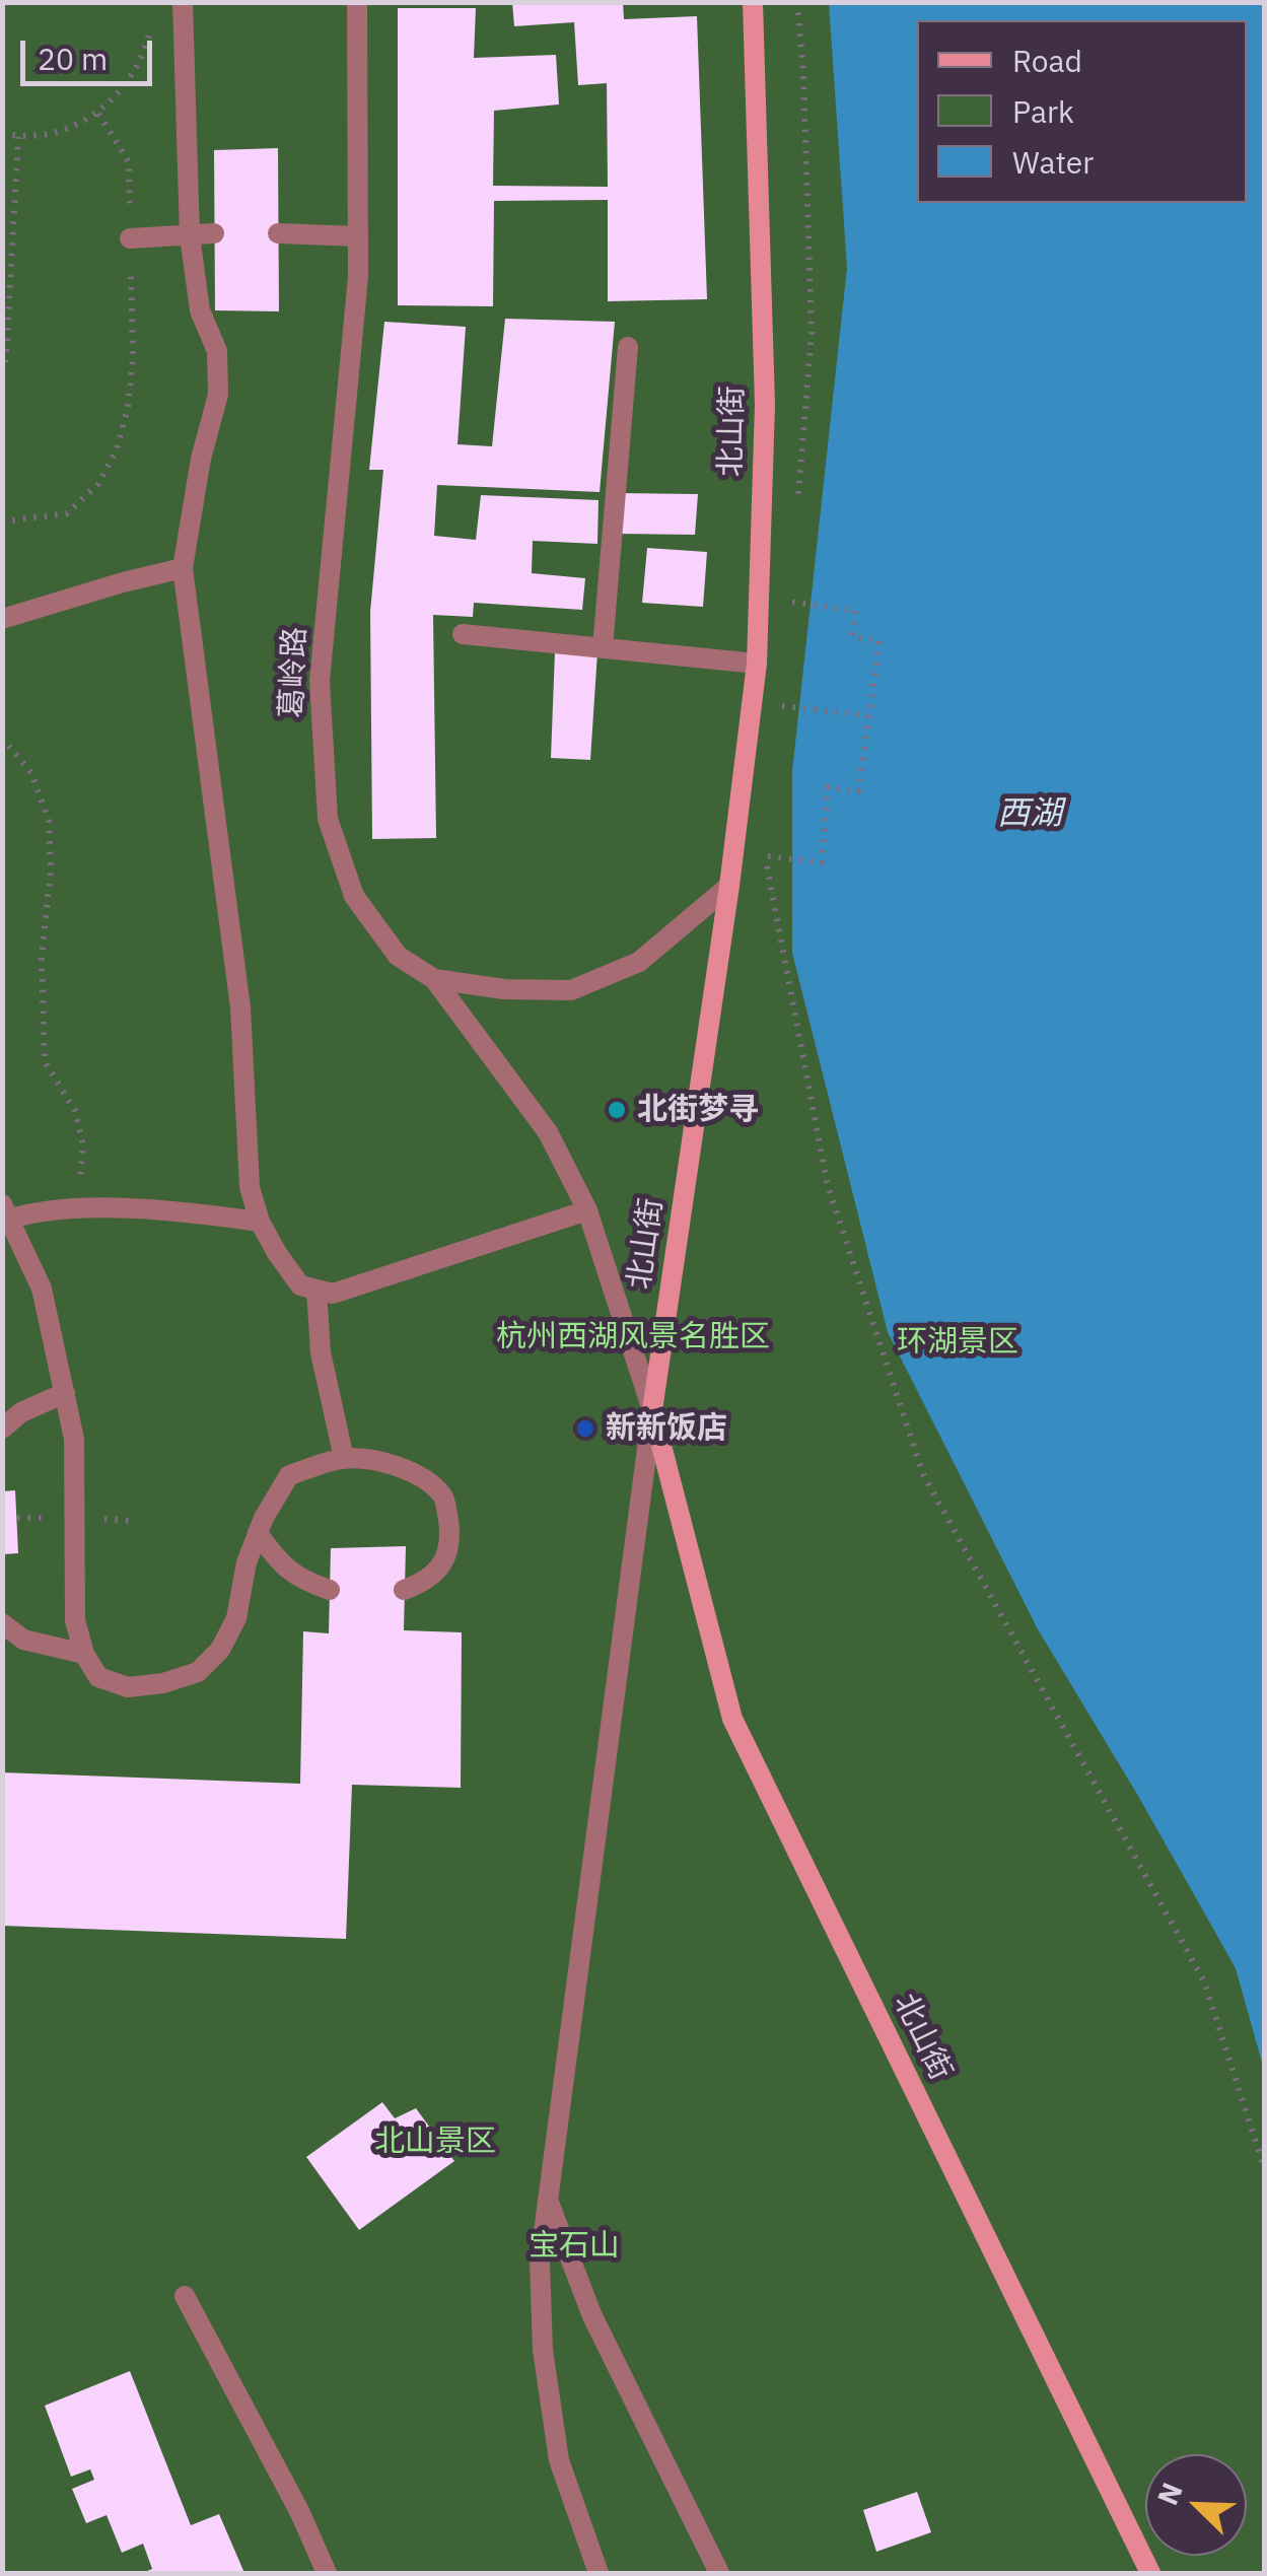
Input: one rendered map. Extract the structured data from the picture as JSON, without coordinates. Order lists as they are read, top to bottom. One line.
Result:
{"streets":{"main road":["北山街"],"street":["葛岭路"]},"crossings":[["北山街","葛岭路"]],"water":["西湖"],"parks":["杭州西湖风景名胜区","环湖景区","北山景区","宝石山"],"places":["北街梦寻","新新饭店"],"legend":["Road","Park","Water"],"scale_bar":"20 m","north":"top left"}
